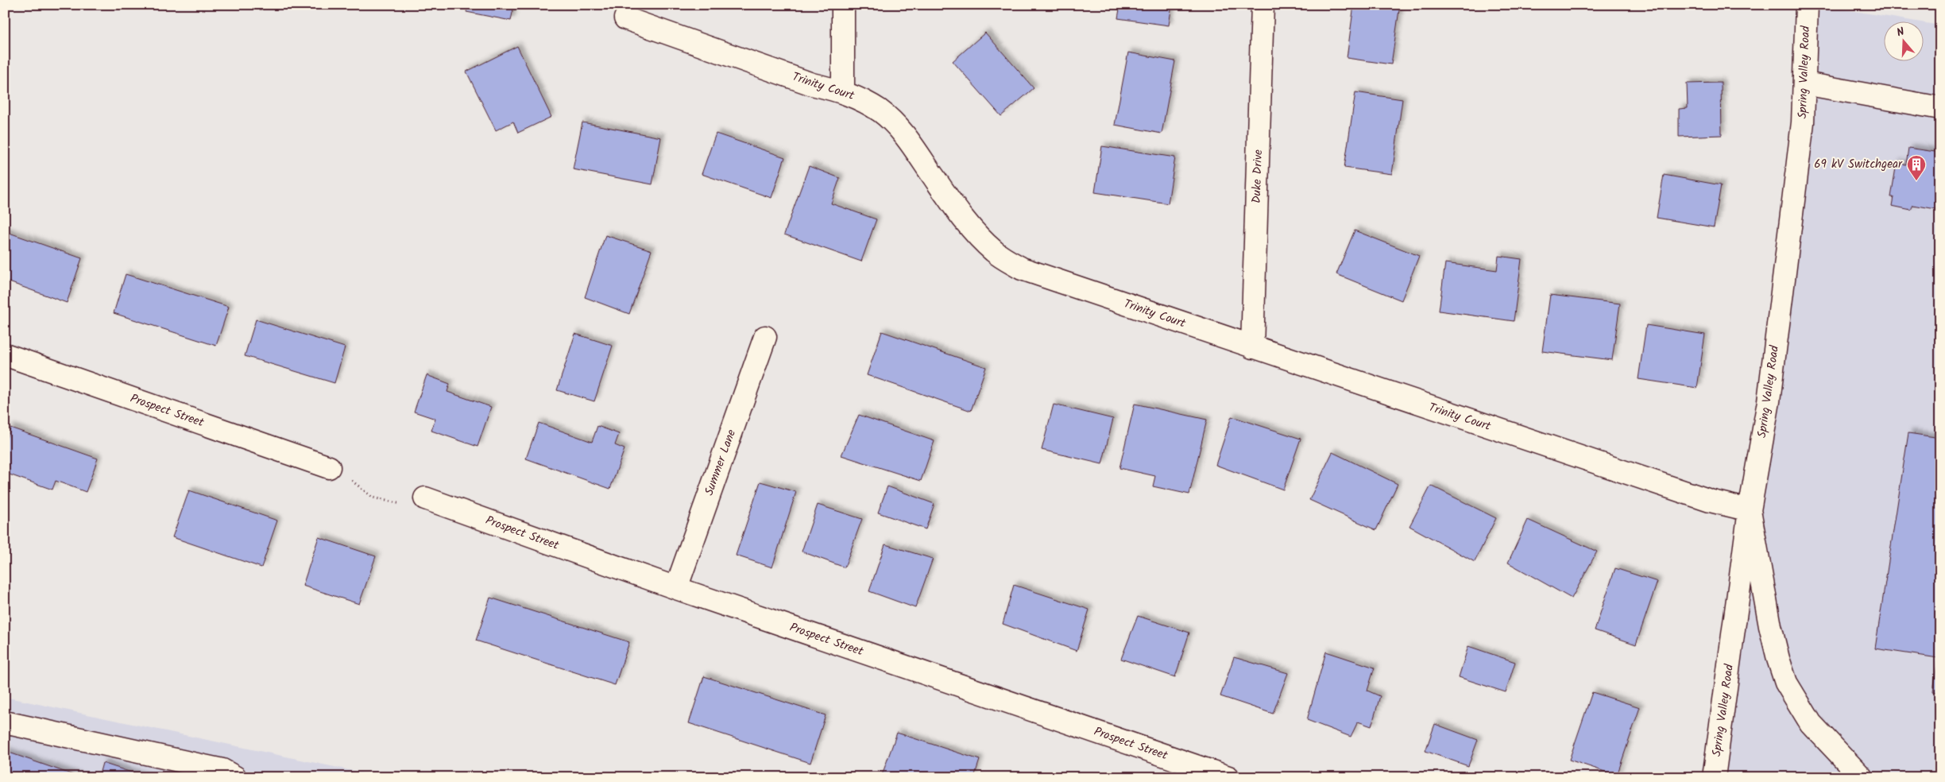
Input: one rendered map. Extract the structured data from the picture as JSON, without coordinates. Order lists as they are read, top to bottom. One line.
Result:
{"streets":{"street":["Spring Valley Road","Trinity Court","Duke Drive","Prospect Street","Summer Lane"]},"crossings":[["Spring Valley Road","Trinity Court"],["Trinity Court","Duke Drive"],["Prospect Street","Summer Lane"]],"places":{"building":["69 kV Switchgear"]},"north":"top"}
